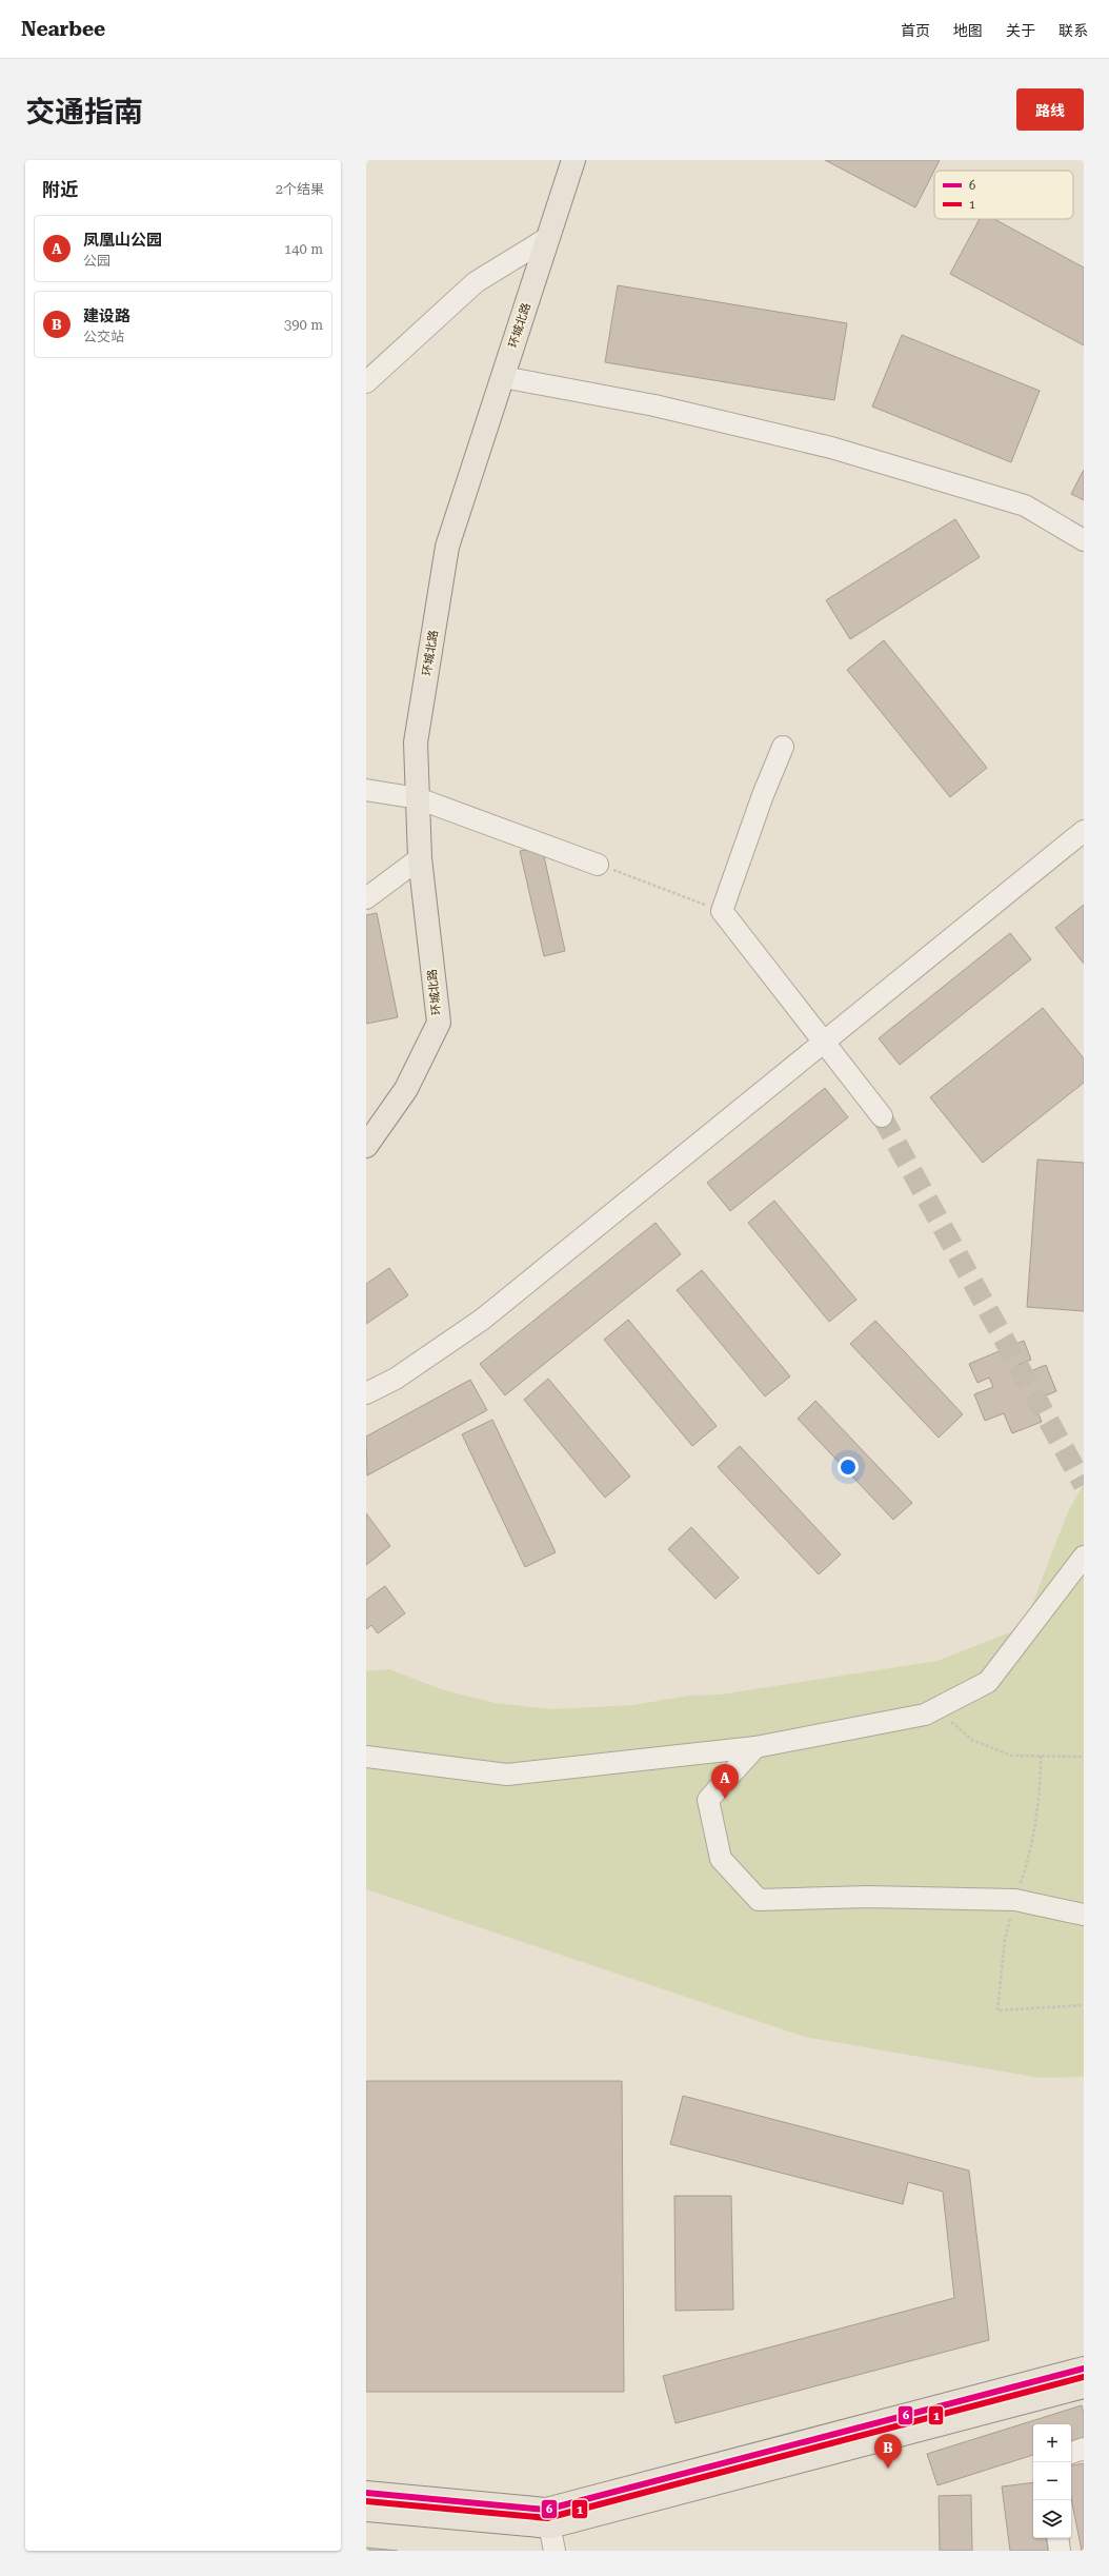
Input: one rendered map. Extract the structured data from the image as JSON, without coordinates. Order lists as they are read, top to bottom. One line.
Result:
{"streets":{"main road":["环城北路"]},"lines":["transit line 6","transit line 1"],"legend":["6","1"],"page":{"header":"Nearbee","nav":["首页","地图","关于","联系"],"title":"交通指南","buttons":"路线","heading":["附近","2个结果"],"list":[{"mark":"A","name":"凤凰山公园","note":"公园","value":"140 m"},{"mark":"B","name":"建设路","note":"公交站","value":"390 m"}],"pins":["A","B"],"map_buttons":["+","−"]}}
